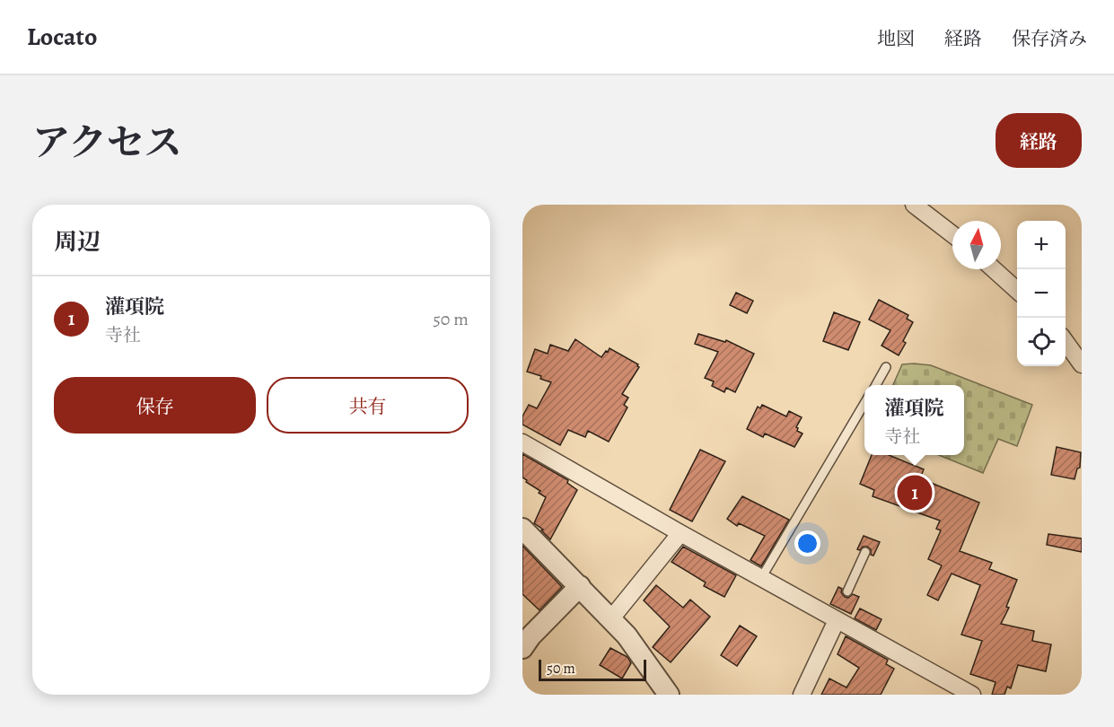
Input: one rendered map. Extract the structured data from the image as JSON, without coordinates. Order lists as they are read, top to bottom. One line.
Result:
{"scale_bar":"50 m","north":"top","page":{"header":"Locato","nav":["地図","経路","保存済み"],"title":"アクセス","buttons":["経路",["保存","共有"]],"heading":"周辺","map_buttons":["+","−"],"list":[{"mark":"1","name":"灌項院","note":"寺社","value":"50 m"}],"popup":["灌項院","寺社"],"pins":"1","scale":"50 m"}}
